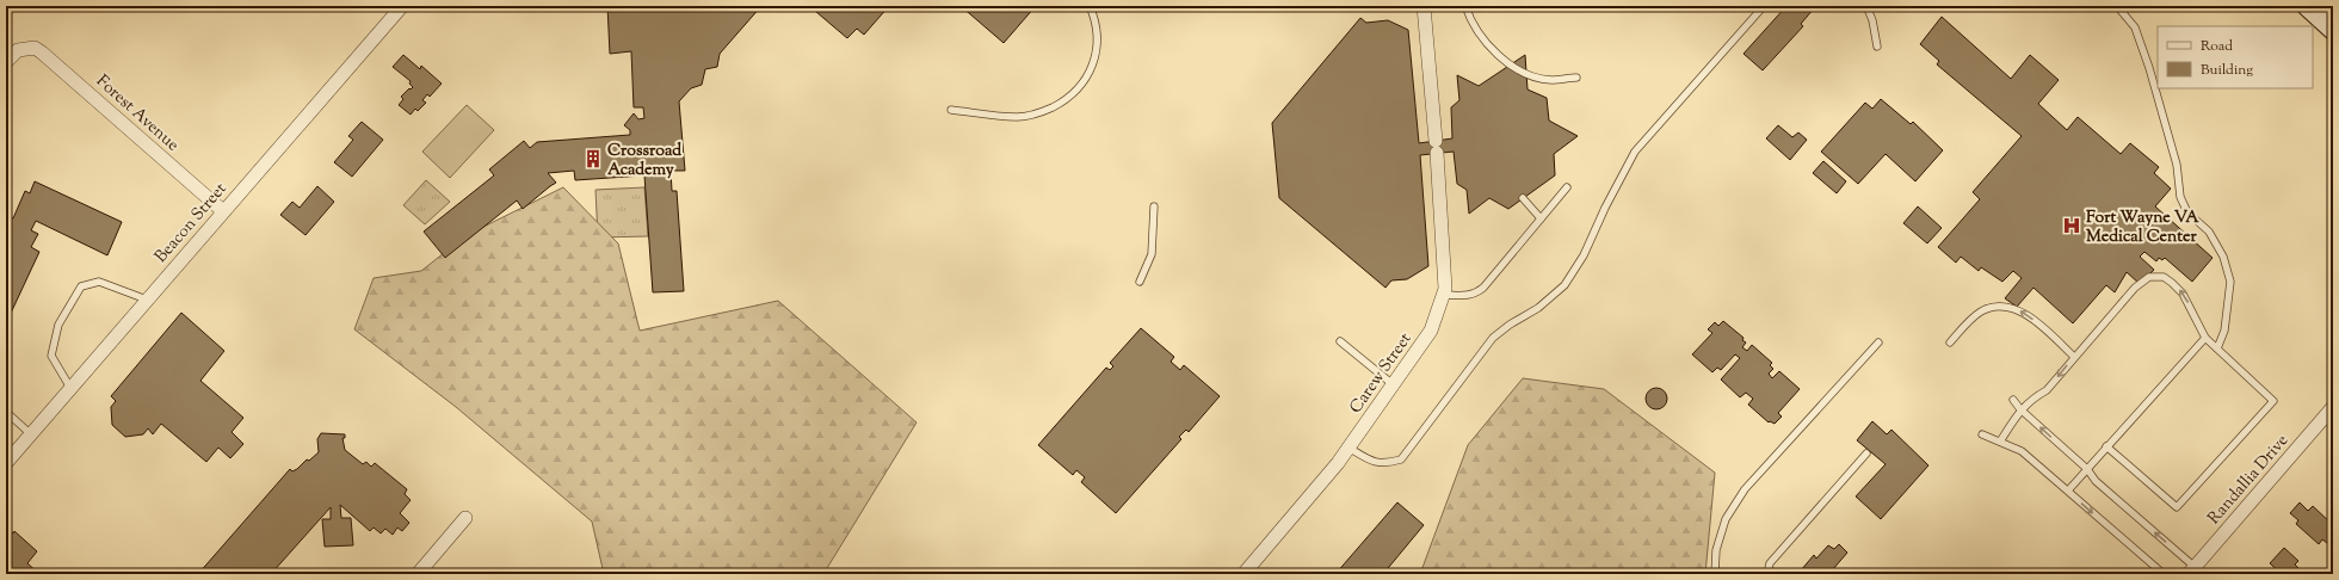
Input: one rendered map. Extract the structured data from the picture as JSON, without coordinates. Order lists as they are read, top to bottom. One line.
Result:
{"streets":{"street":["Forest Avenue","Beacon Street","Carew Street","Randallia Drive"]},"crossings":[["Forest Avenue","Beacon Street"]],"places":{"building":["Crossroad Academy"],"hospital":["Fort Wayne VA Medical Center"]},"legend":["Road","Building"]}
